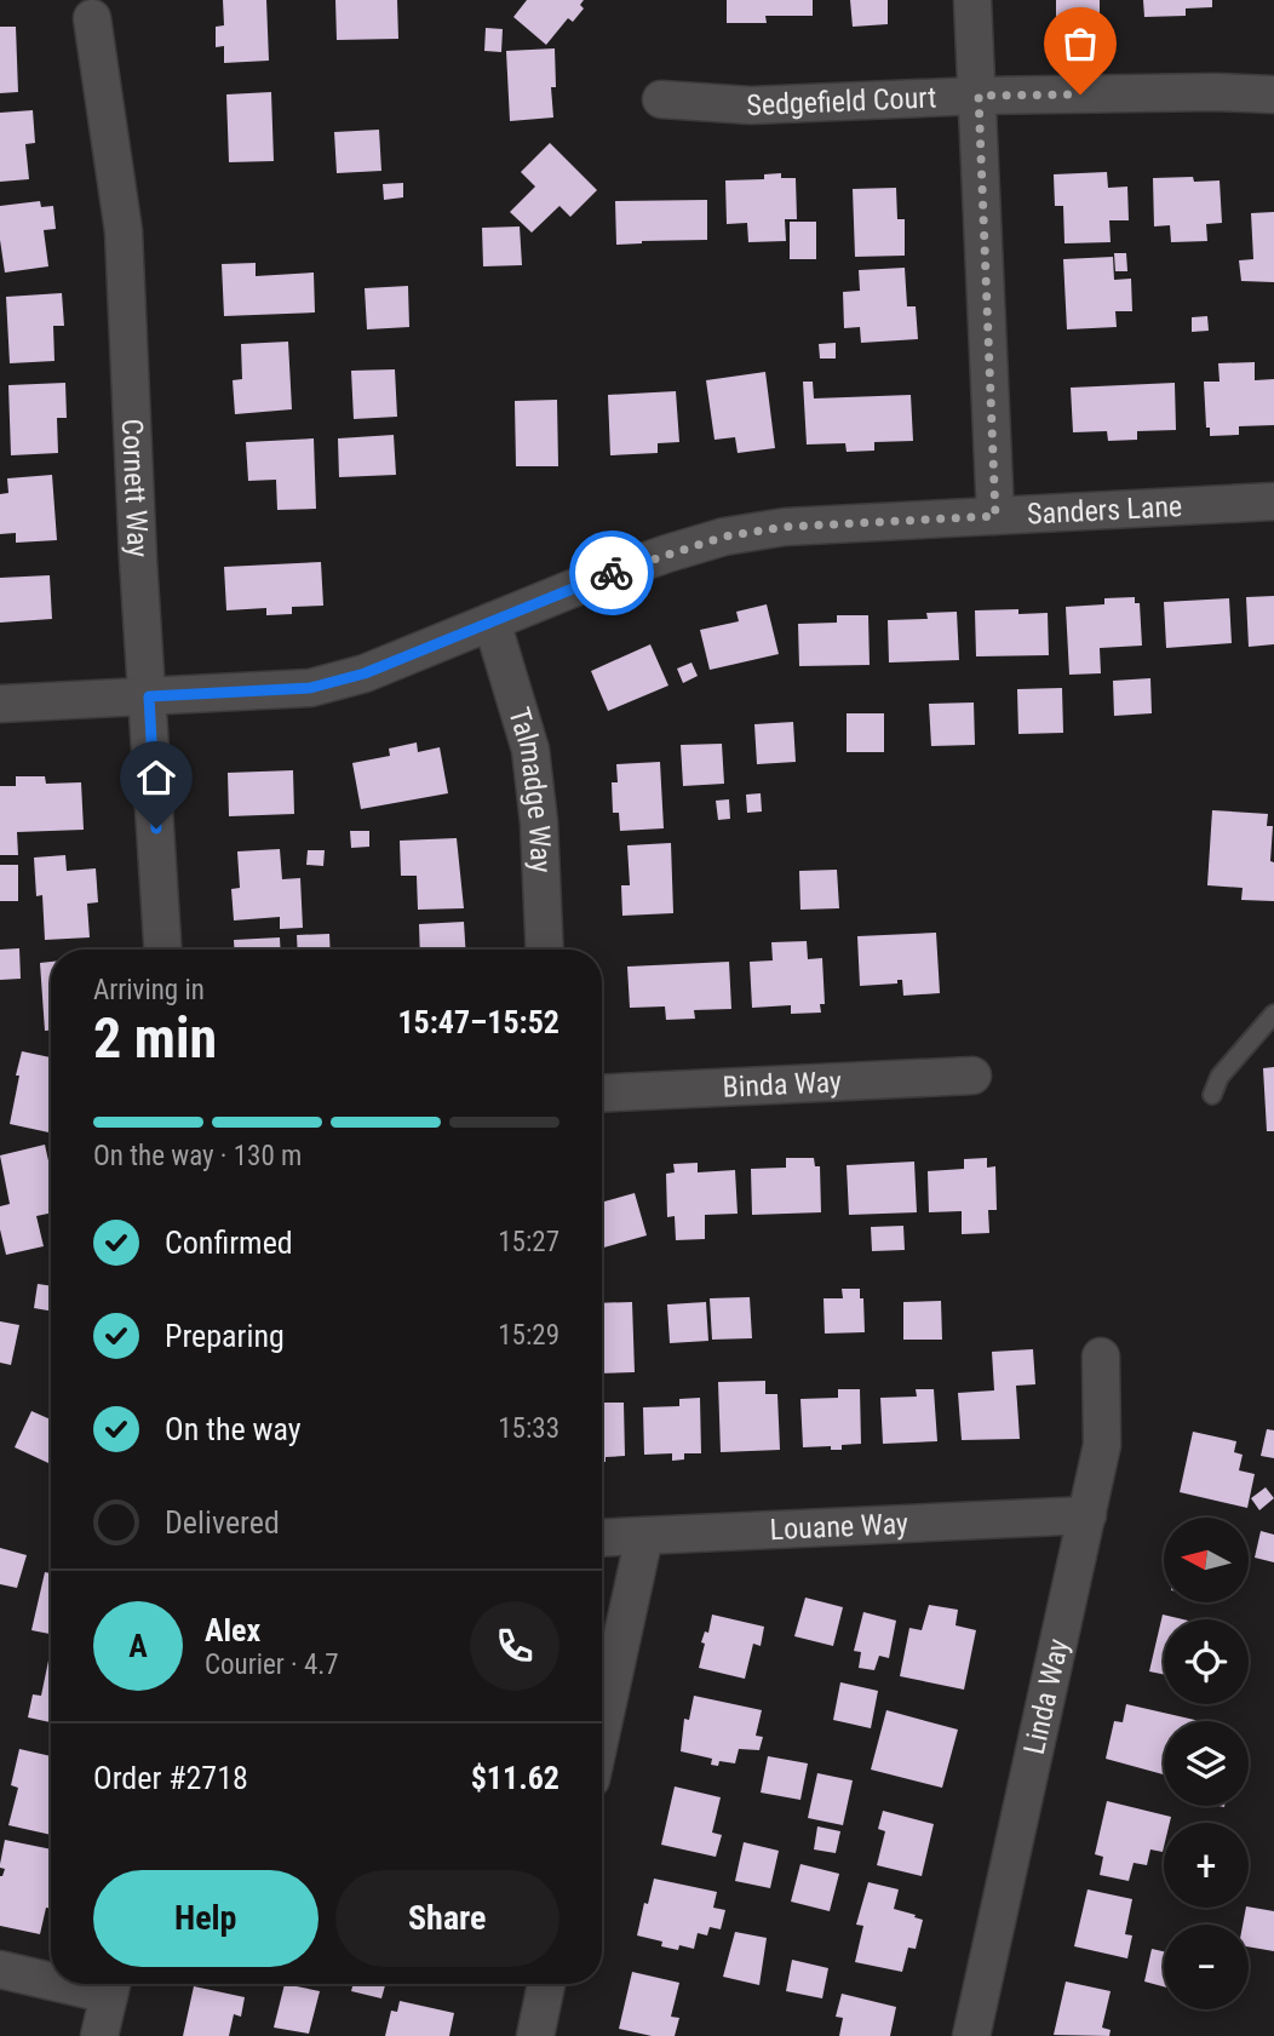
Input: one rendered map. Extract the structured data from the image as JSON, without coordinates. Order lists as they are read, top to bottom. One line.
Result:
{"streets":{"street":["Sedgefield Court","Cornett Way","Sanders Lane","Talmadge Way","Binda Way","Louane Way","Linda Way"]},"crossings":[["Cornett Way","Sanders Lane"],["Sanders Lane","Talmadge Way"],["Louane Way","Linda Way"]],"north":"left","page":{"heading":["2 min","Arriving in","15:47–15:52"],"panel":["Alex","Courier · 4.7","Order #2718","$11.62"],"bar":"On the way · 130 m","list":[["Confirmed","15:27"],["Preparing","15:29"],["On the way","15:33"],"Delivered"],"map_buttons":["+","−"],"round":"A","buttons":["Help","Share"]}}
